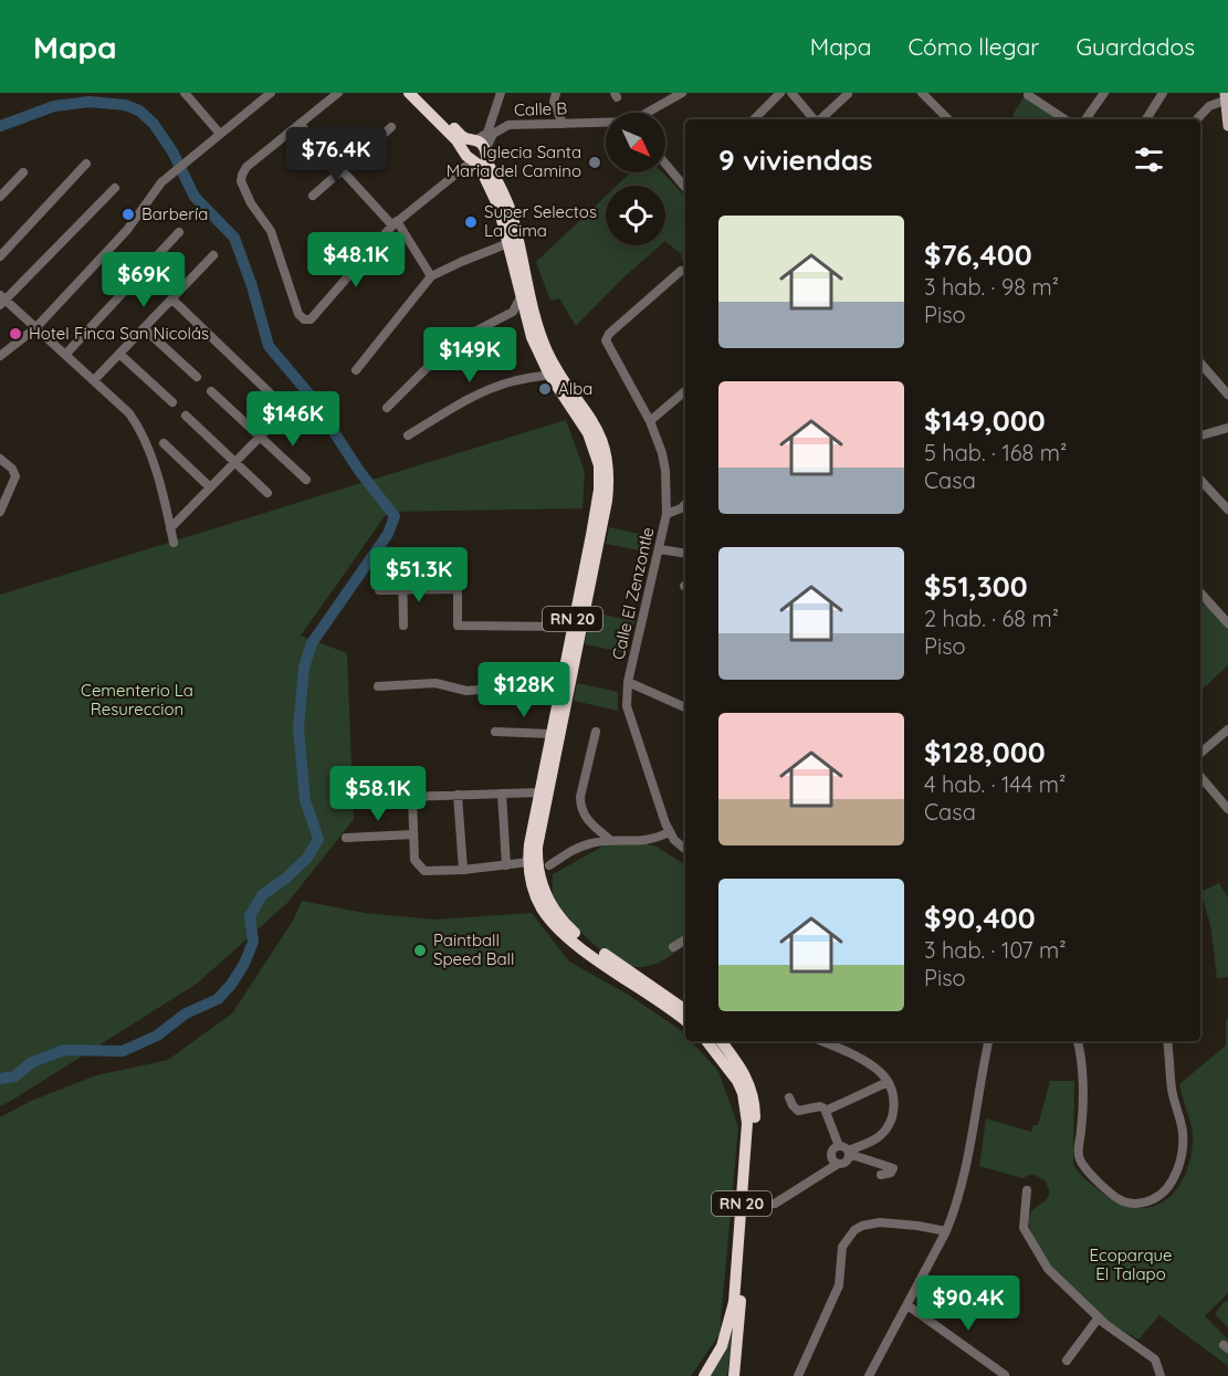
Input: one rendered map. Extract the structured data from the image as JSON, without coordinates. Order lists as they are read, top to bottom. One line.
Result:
{"streets":{"highway":["RN 20"],"street":["Calle B","Calle El Zenzontle"]},"crossings":[["Calle B","RN 20"]],"parks":["Cementerio La Resureccion","Ecoparque El Talapo"],"places":["Iglecia Santa Maria del Camino","Barbería","Super Selectos La Cima","Hotel Finca San Nicolás","Alba","Paintball Speed Ball"],"north":"bottom right","page":{"header":"Mapa","nav":["Mapa","Cómo llegar","Guardados"],"heading":"9 viviendas","price":["$76.4K","$48.1K","$69K","$149K","$146K","$51.3K","$128K","$58.1K","$90.4K"],"list":[{"name":"$76,400","note":"3 hab. · 98 m² · Piso"},{"name":"$149,000","note":"5 hab. · 168 m² · Casa"},{"name":"$51,300","note":"2 hab. · 68 m² · Piso"},{"name":"$128,000","note":"4 hab. · 144 m² · Casa"},{"name":"$90,400","note":"3 hab. · 107 m² · Piso"}]}}
